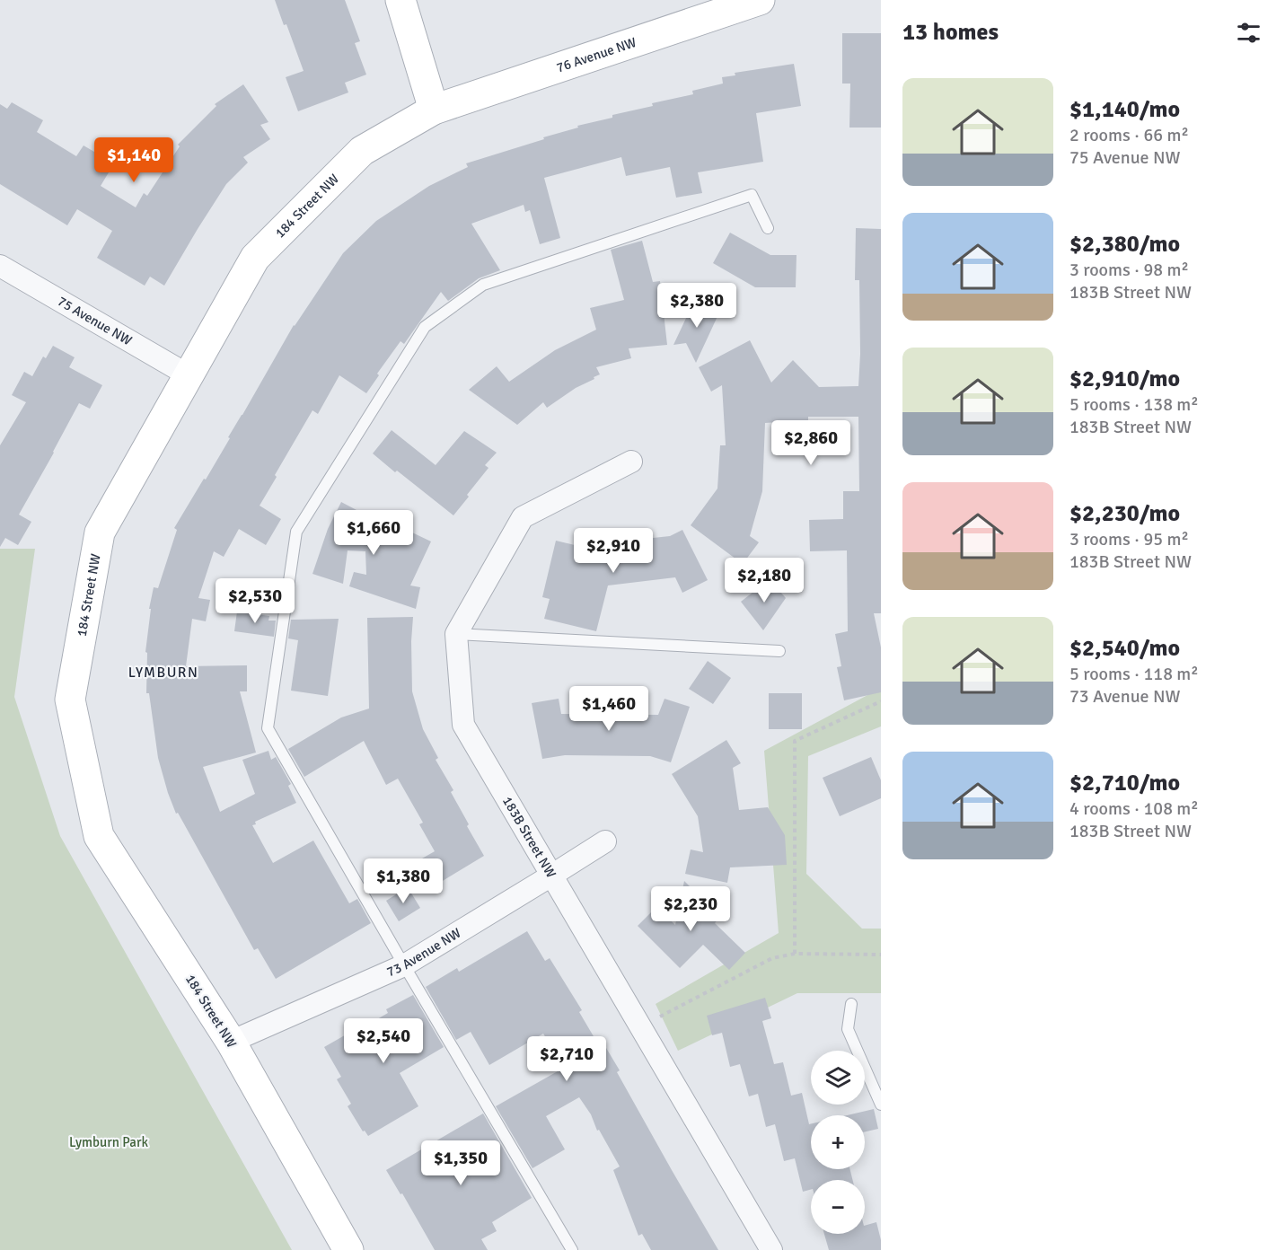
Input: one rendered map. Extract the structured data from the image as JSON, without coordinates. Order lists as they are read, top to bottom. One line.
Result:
{"streets":{"street":["76 Avenue NW","184 Street NW","75 Avenue NW","183B Street NW","73 Avenue NW"]},"crossings":[["76 Avenue NW","184 Street NW"],["184 Street NW","75 Avenue NW"],["184 Street NW","73 Avenue NW"],["183B Street NW","73 Avenue NW"]],"districts":["LYMBURN"],"parks":["Lymburn Park"],"page":{"heading":"13 homes","list":[{"name":"$1,140/mo","note":"2 rooms · 66 m² · 75 Avenue NW"},{"name":"$2,380/mo","note":"3 rooms · 98 m² · 183B Street NW"},{"name":"$2,910/mo","note":"5 rooms · 138 m² · 183B Street NW"},{"name":"$2,230/mo","note":"3 rooms · 95 m² · 183B Street NW"},{"name":"$2,540/mo","note":"5 rooms · 118 m² · 73 Avenue NW"},{"name":"$2,710/mo","note":"4 rooms · 108 m² · 183B Street NW"}],"price":["$1,140","$2,380","$2,860","$1,660","$2,910","$2,180","$2,530","$1,460","$1,380","$2,230","$2,540","$2,710","$1,350"],"map_buttons":["+","−"]}}
